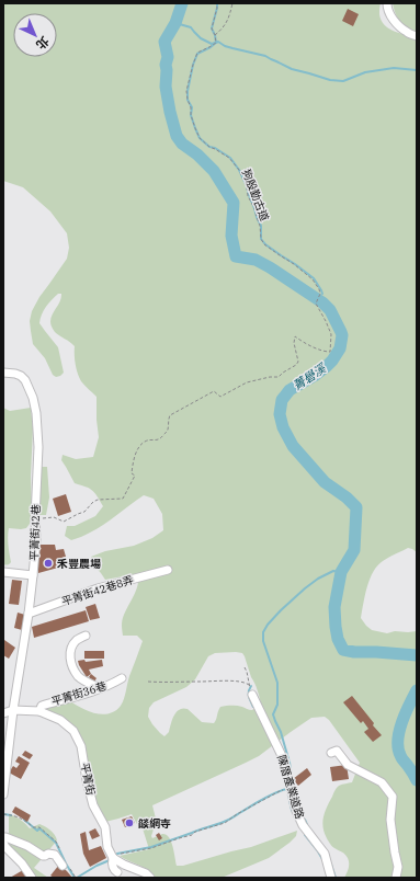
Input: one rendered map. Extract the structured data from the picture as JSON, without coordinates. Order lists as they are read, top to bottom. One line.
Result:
{"streets":{"street":["平菁街42巷","平菁街42巷8弄","平菁街36巷","平菁街","陳厝產業道路"],"path":["狗殷勤古道"]},"crossings":[["狗殷勤古道","平菁街42巷"],["平菁街42巷","平菁街42巷8弄"],["平菁街42巷","平菁街"],["平菁街36巷","平菁街"]],"water":["菁礐溪"],"places":["禾豐農場","燄網寺"],"north":"bottom right"}
